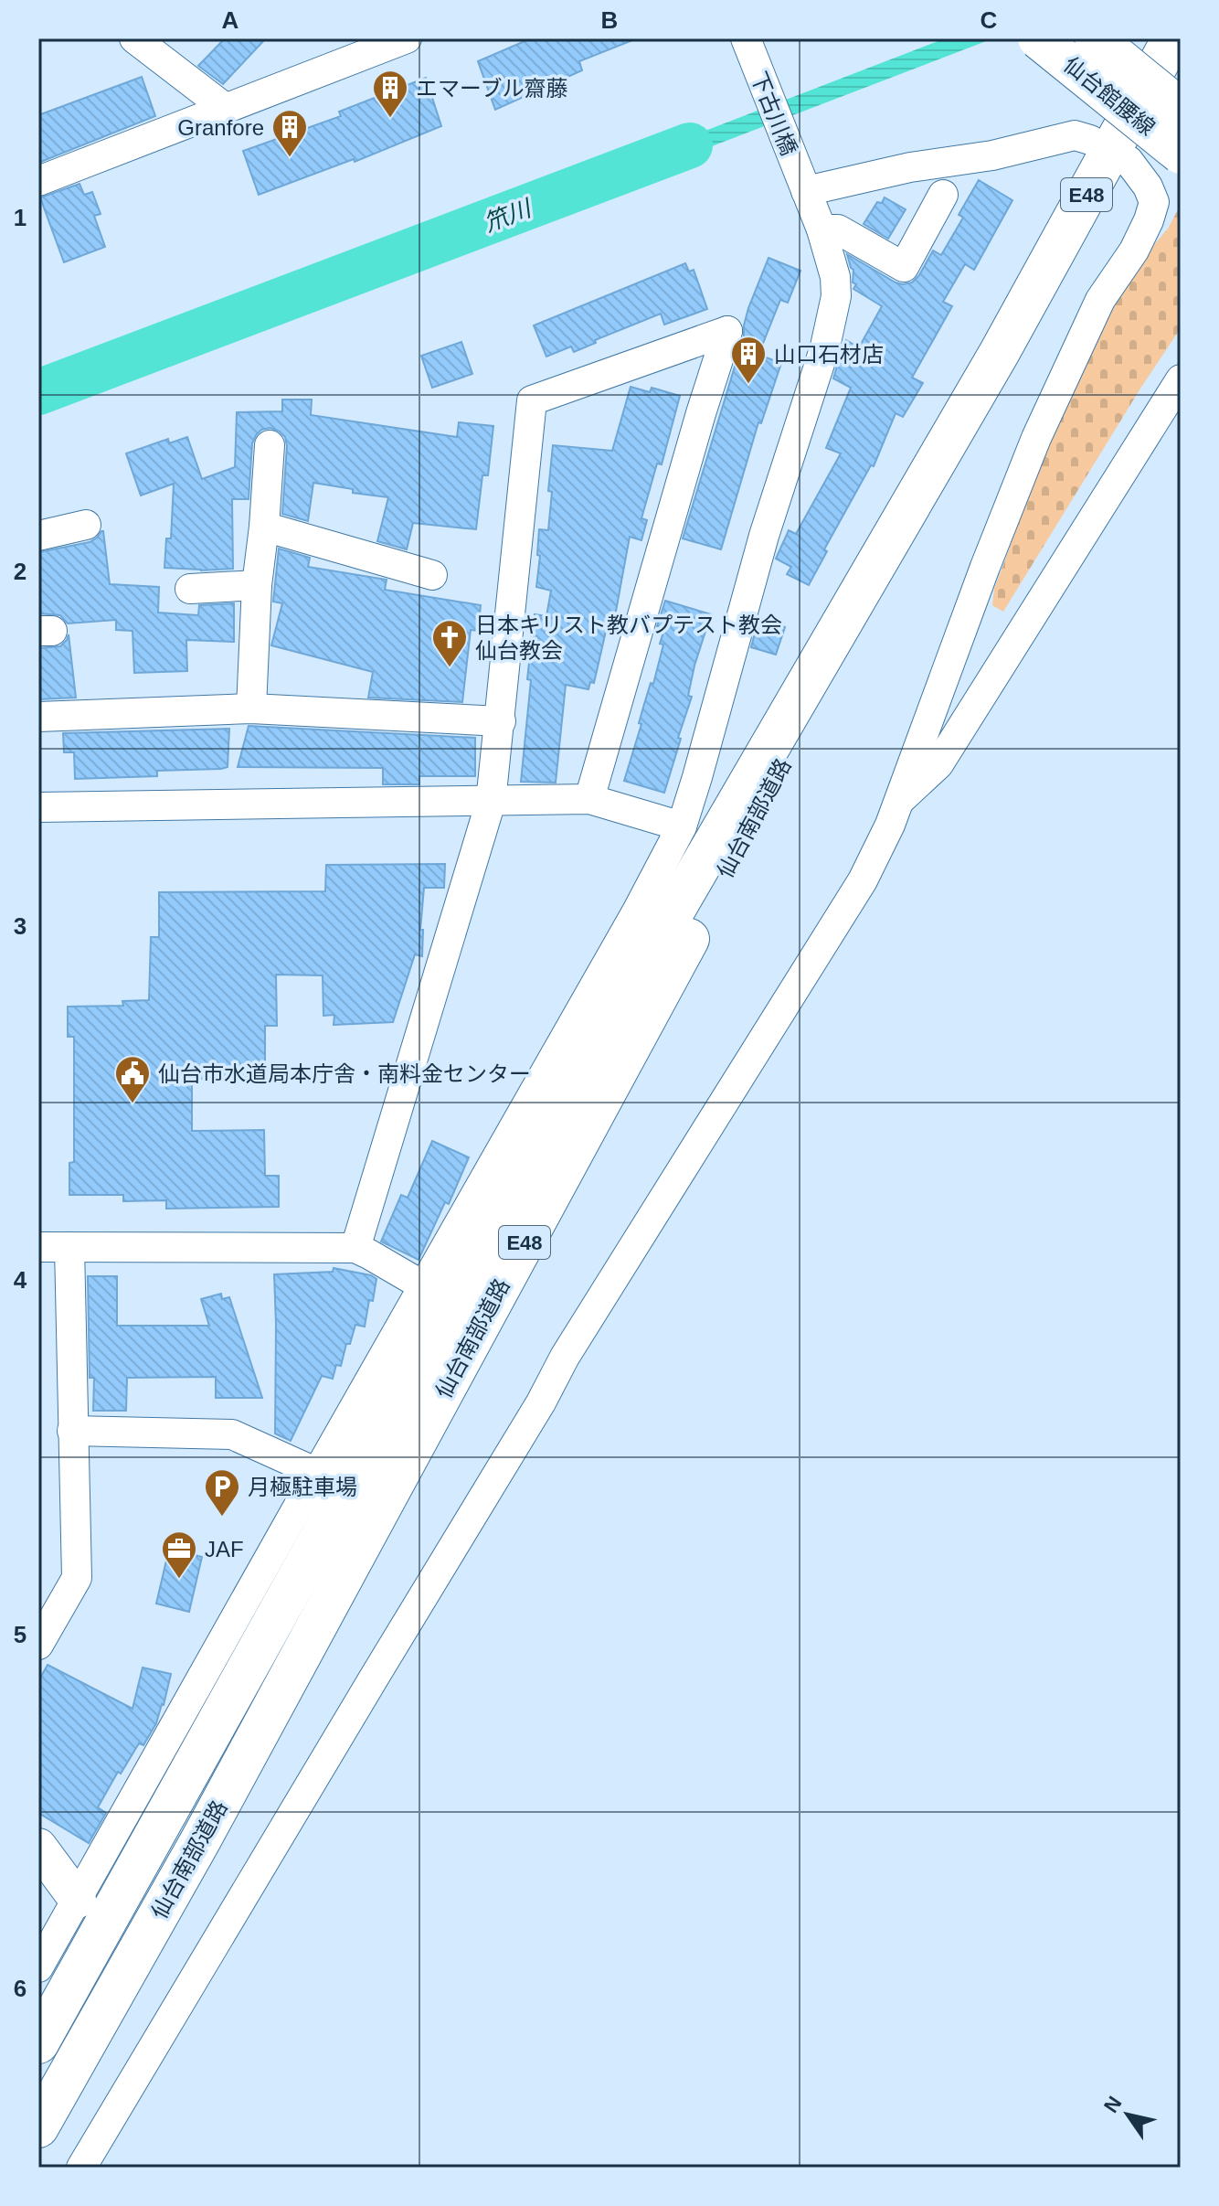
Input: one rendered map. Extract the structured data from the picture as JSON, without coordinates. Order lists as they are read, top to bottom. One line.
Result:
{"streets":{"main road":["仙台館腰線","E48","仙台南部道路"],"street":["下古川橋"]},"water":["笊川"],"places":{"building":["エマーブル齋藤","Granfore","山口石材店"],"church":["日本キリスト教バプテスト教会 仙台教会"],"public building":["仙台市水道局本庁舎・南料金センター"],"parking":["月極駐車場"],"office":["JAF"]},"north":"top left","grid":{"columns":["A","B","C"],"rows":["1","2","3","4","5","6"]}}
